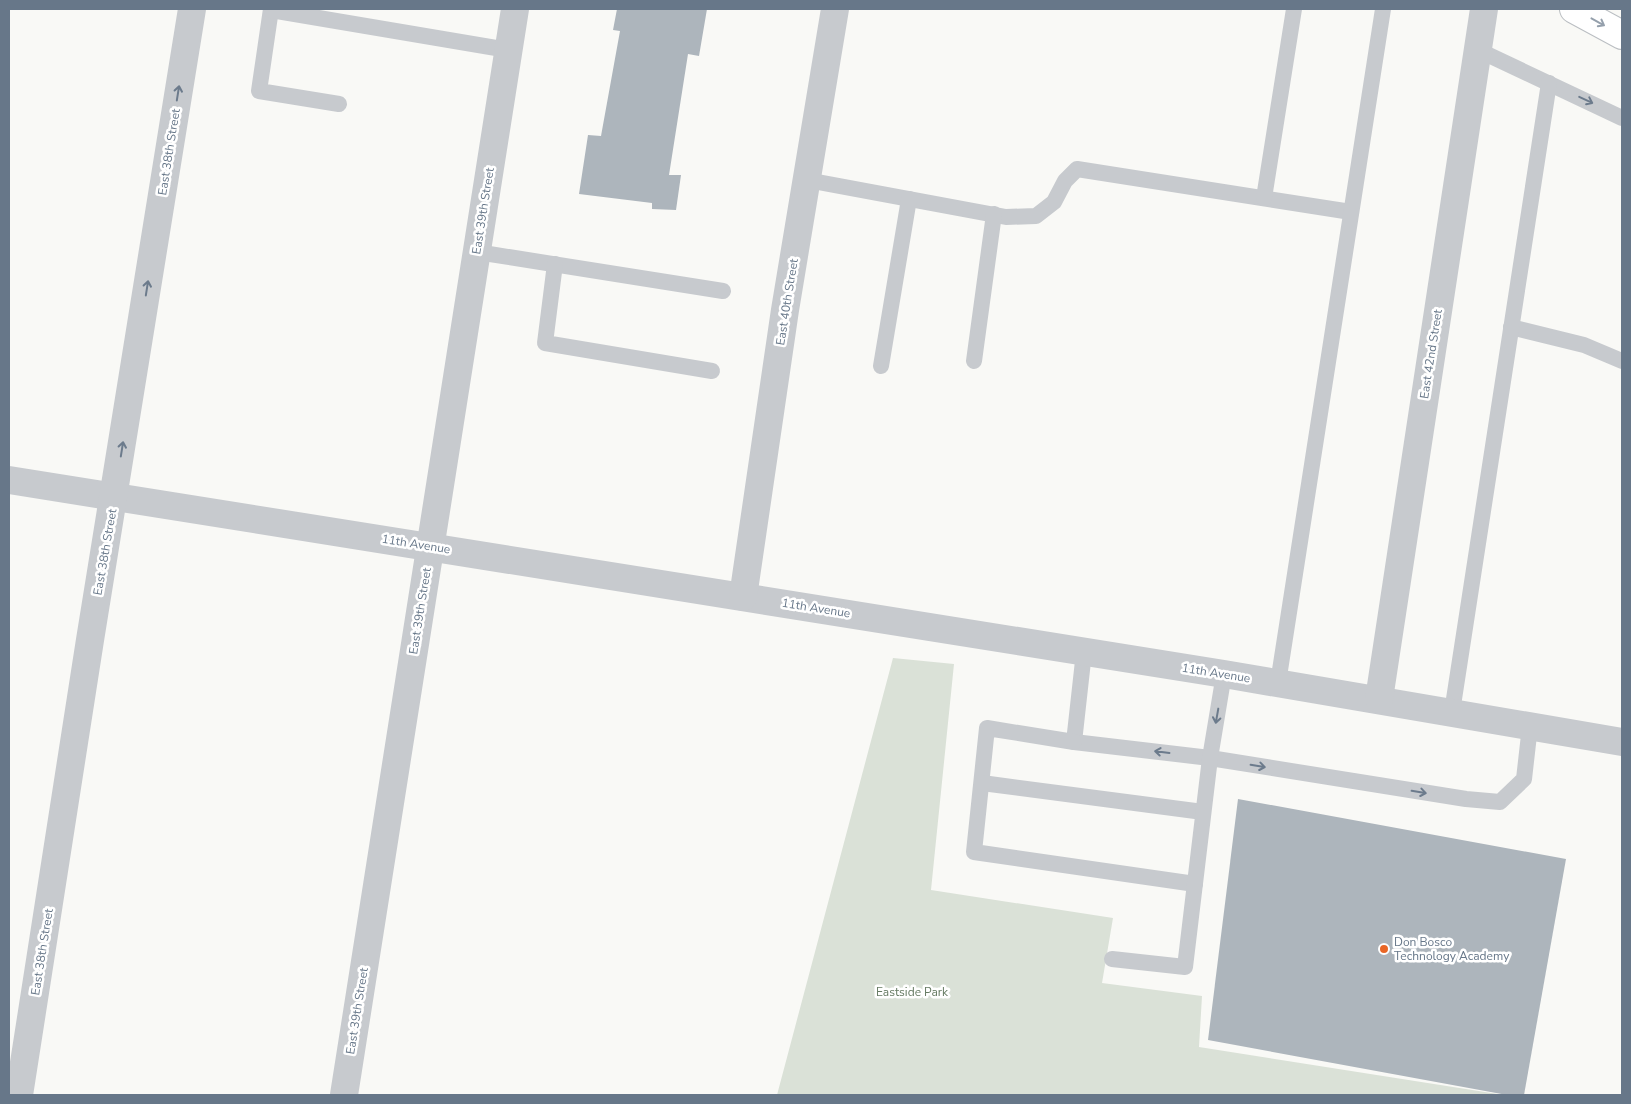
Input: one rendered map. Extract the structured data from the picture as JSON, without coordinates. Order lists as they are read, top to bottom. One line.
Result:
{"streets":{"street":["East 38th Street","East 39th Street","East 40th Street","East 42nd Street","11th Avenue"]},"crossings":[["East 38th Street","11th Avenue"],["East 39th Street","11th Avenue"],["East 40th Street","11th Avenue"],["East 42nd Street","11th Avenue"]],"one_way":["East 38th Street"],"parks":["Eastside Park"],"places":["Don Bosco Technology Academy"]}
